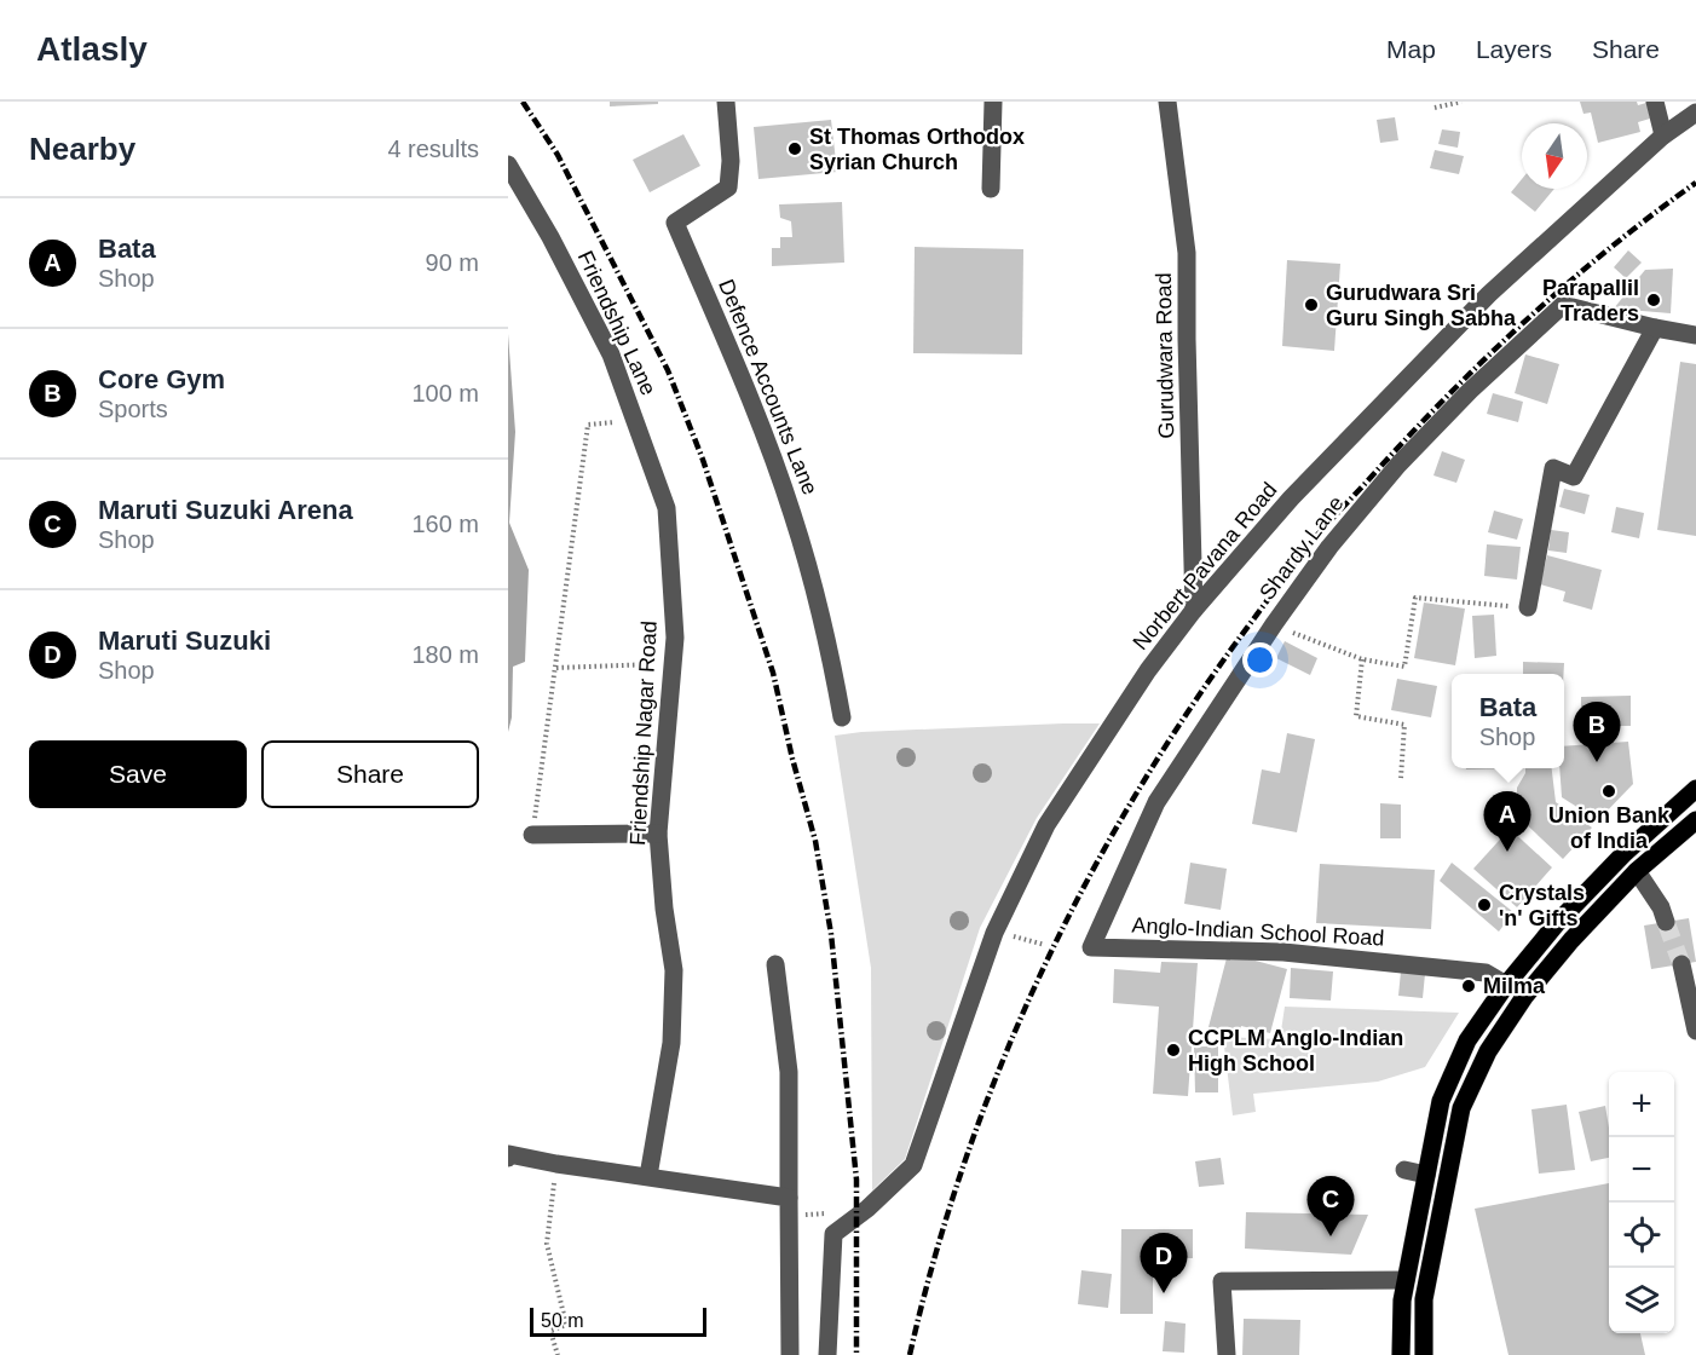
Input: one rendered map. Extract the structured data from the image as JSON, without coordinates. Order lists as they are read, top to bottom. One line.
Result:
{"streets":{"street":["Friendship Lane","Gurudwara Road","Defence Accounts Lane","Shardy Lane","Norbert Pavana Road","Friendship Nagar Road","Anglo-Indian School Road"]},"crossings":[["Friendship Lane","Friendship Nagar Road"],["Gurudwara Road","Norbert Pavana Road"],["Shardy Lane","Anglo-Indian School Road"]],"places":["St Thomas Orthodox Syrian Church","Parapallil Traders","Gurudwara Sri Guru Singh Sabha","Union Bank of India","Crystals 'n' Gifts","Milma","CCPLM Anglo-Indian High School"],"scale_bar":"50 m","north":"bottom","page":{"header":"Atlasly","nav":["Map","Layers","Share"],"heading":["Nearby","4 results"],"list":[{"mark":"A","name":"Bata","note":"Shop","value":"90 m"},{"mark":"B","name":"Core Gym","note":"Sports","value":"100 m"},{"mark":"C","name":"Maruti Suzuki Arena","note":"Shop","value":"160 m"},{"mark":"D","name":"Maruti Suzuki","note":"Shop","value":"180 m"}],"popup":["Bata","Shop"],"pins":["B","A","C","D"],"buttons":["Save","Share"],"map_buttons":["+","−"],"scale":"50 m"}}
